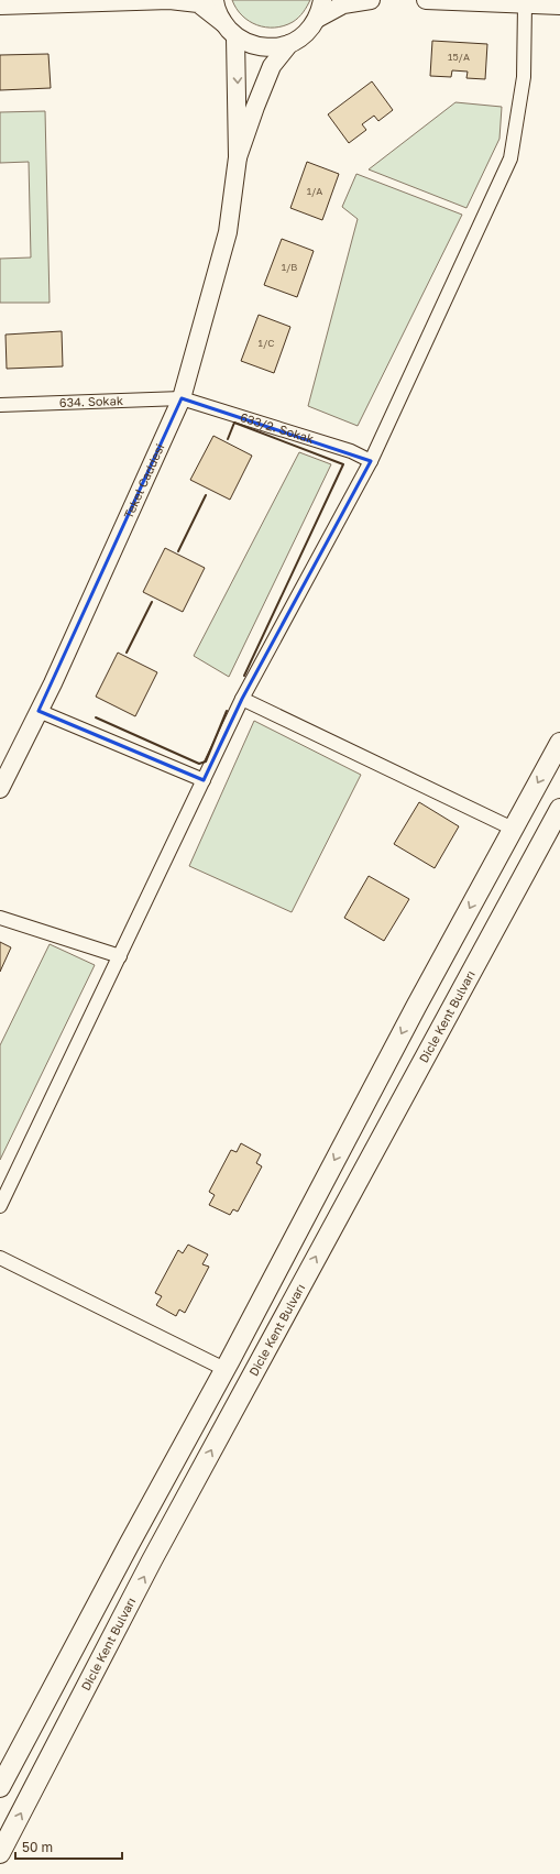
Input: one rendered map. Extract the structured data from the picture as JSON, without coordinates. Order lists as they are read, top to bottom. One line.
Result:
{"streets":{"main road":["Dicle Kent Bulvarı"],"street":["634. Sokak","633/2. Sokak","Tekel Caddesi"]},"crossings":[["634. Sokak","633/2. Sokak"],["634. Sokak","Tekel Caddesi"],["633/2. Sokak","Tekel Caddesi"]],"house_numbers":["15/A","1/A","1/B","1/C"],"scale_bar":"50 m"}
